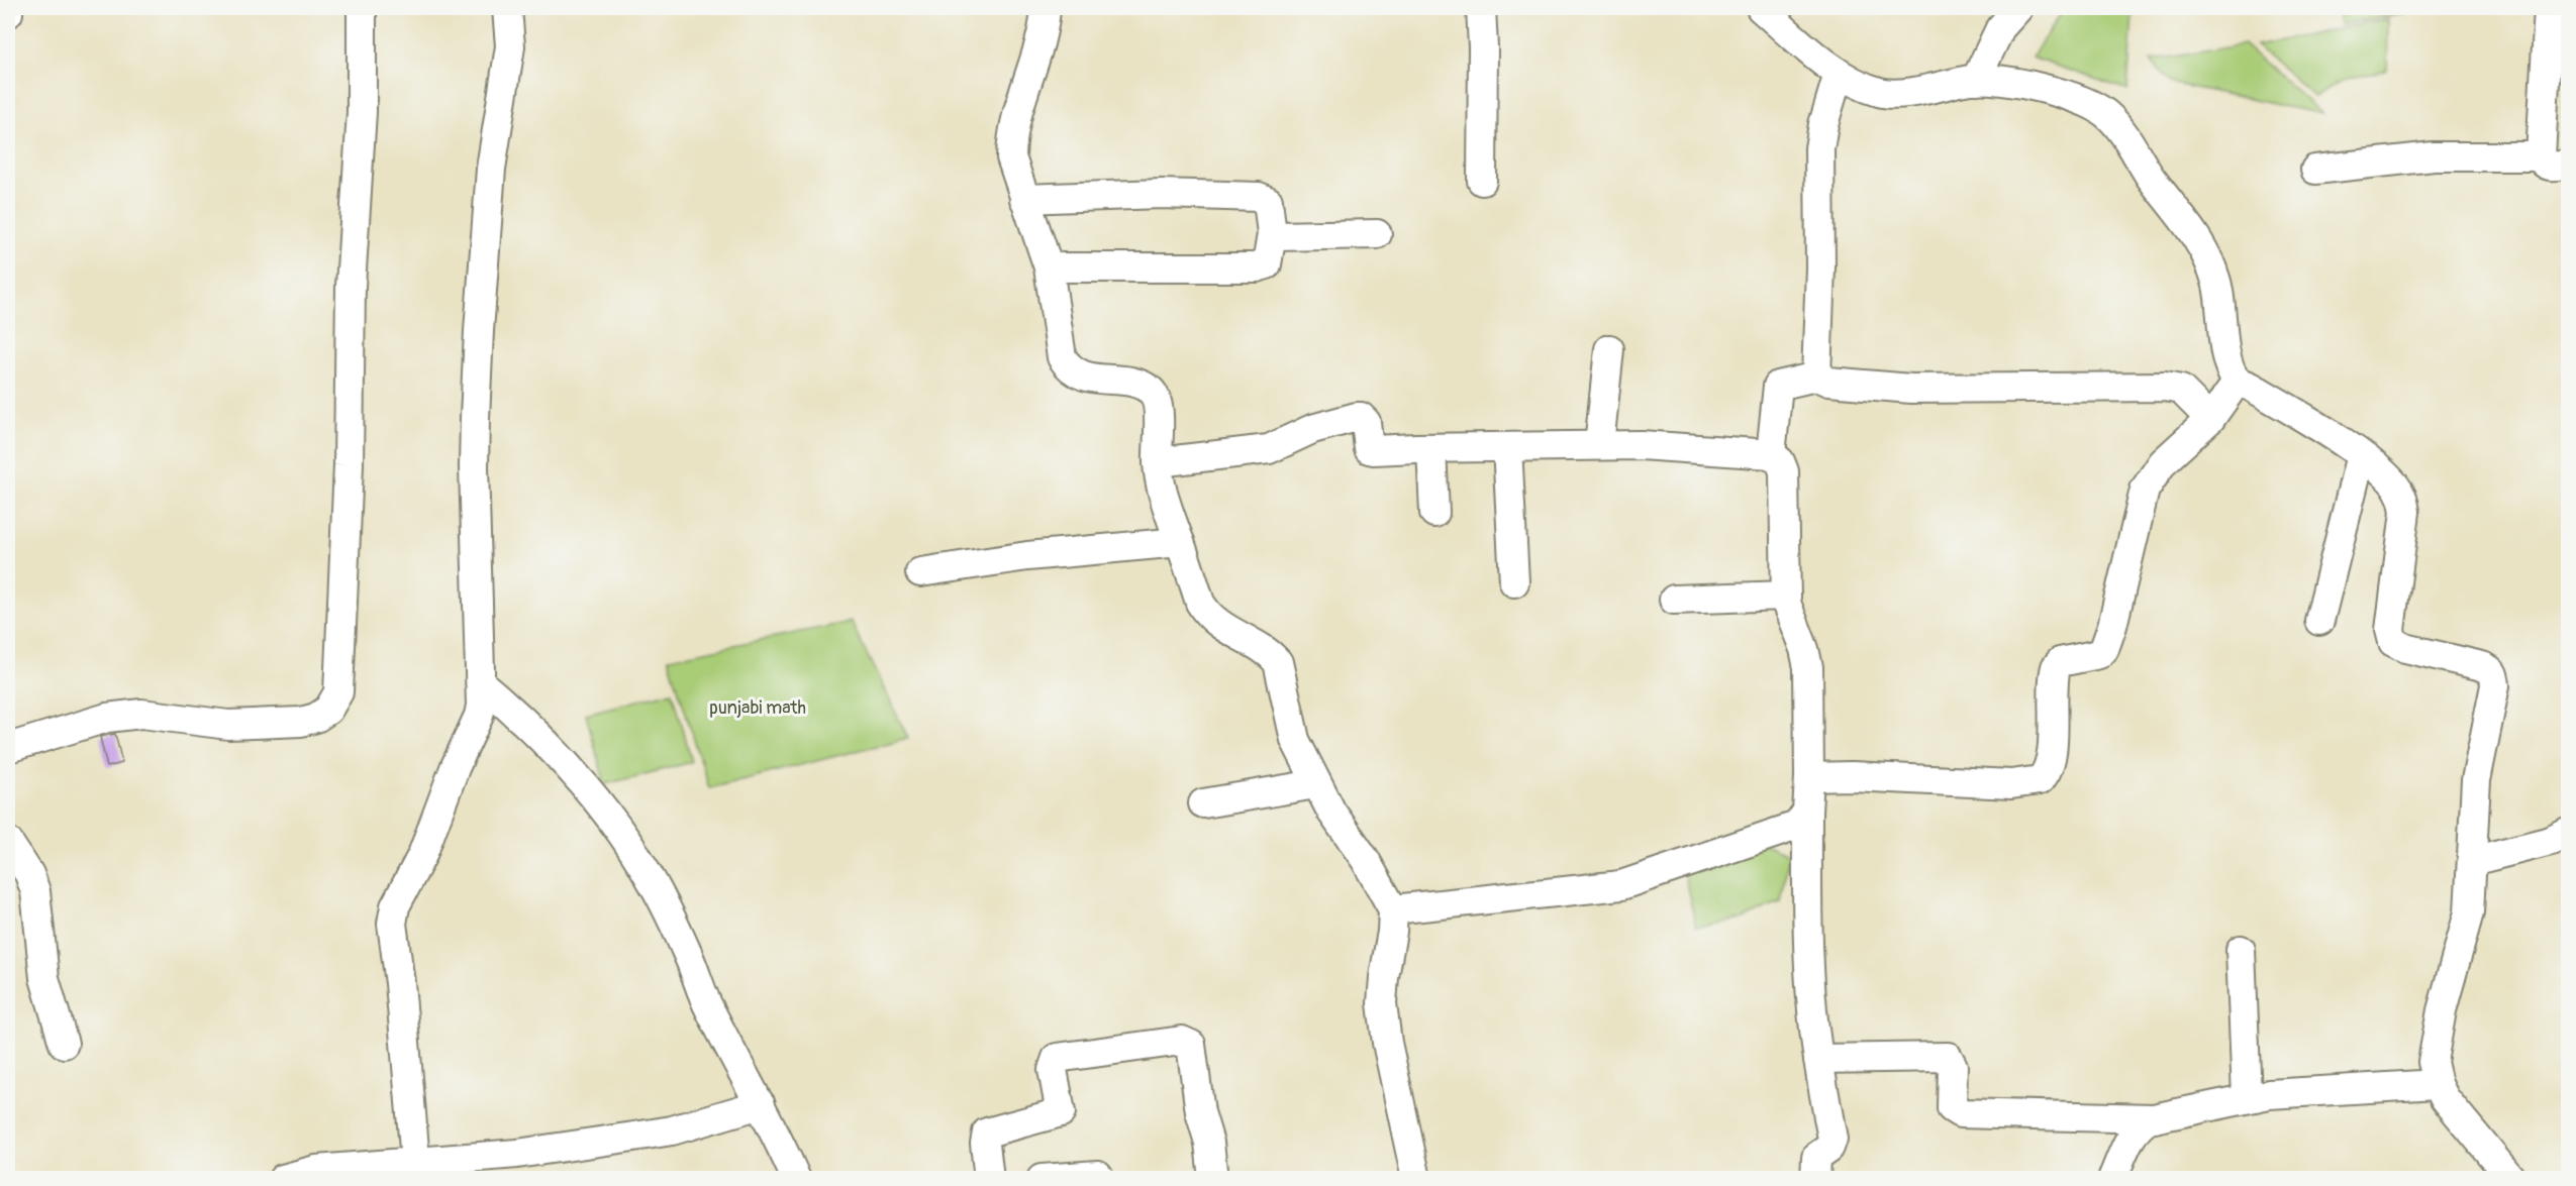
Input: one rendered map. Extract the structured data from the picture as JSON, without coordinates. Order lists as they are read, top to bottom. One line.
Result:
{"parks":["punjabi math"]}
